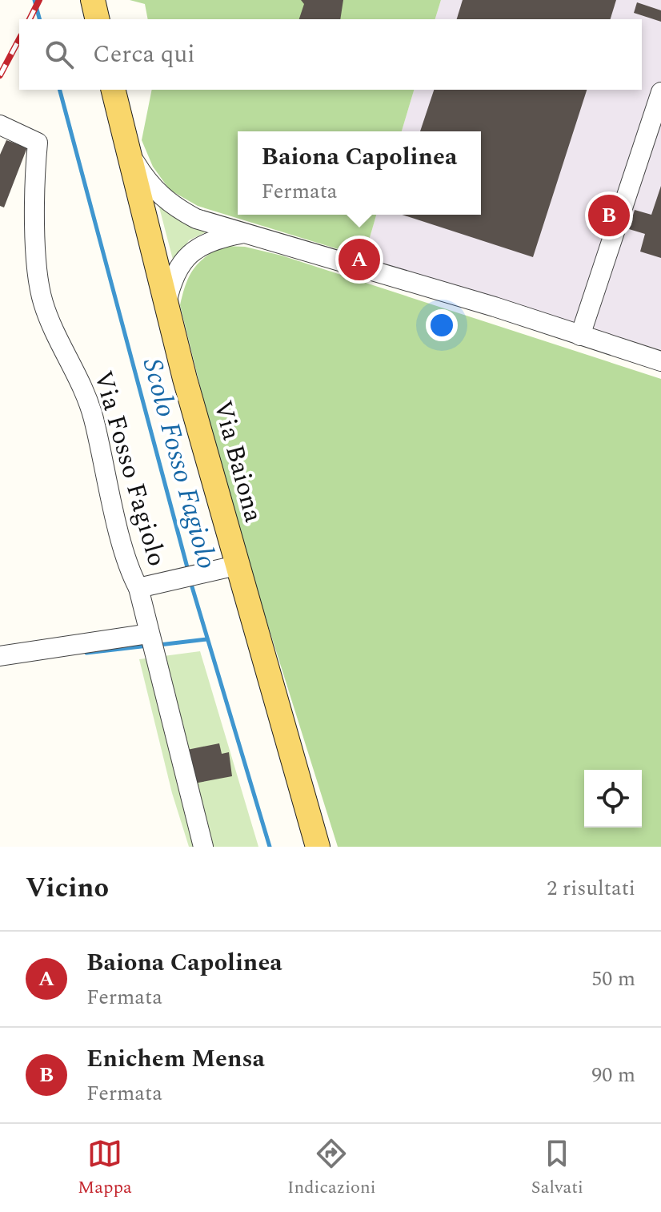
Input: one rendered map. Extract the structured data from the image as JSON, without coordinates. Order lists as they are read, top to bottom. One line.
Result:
{"streets":{"main road":["Via Baiona"],"street":["Via Fosso Fagiolo"]},"crossings":[["Via Baiona","Via Fosso Fagiolo"]],"water":["Scolo Fosso Fagiolo"],"page":{"search":"Cerca qui","popup":["Baiona Capolinea","Fermata"],"pins":["B","A"],"heading":["Vicino","2 risultati"],"list":[{"mark":"A","name":"Baiona Capolinea","note":"Fermata","value":"50 m"},{"mark":"B","name":"Enichem Mensa","note":"Fermata","value":"90 m"}],"nav":["Mappa","Indicazioni","Salvati"]}}
